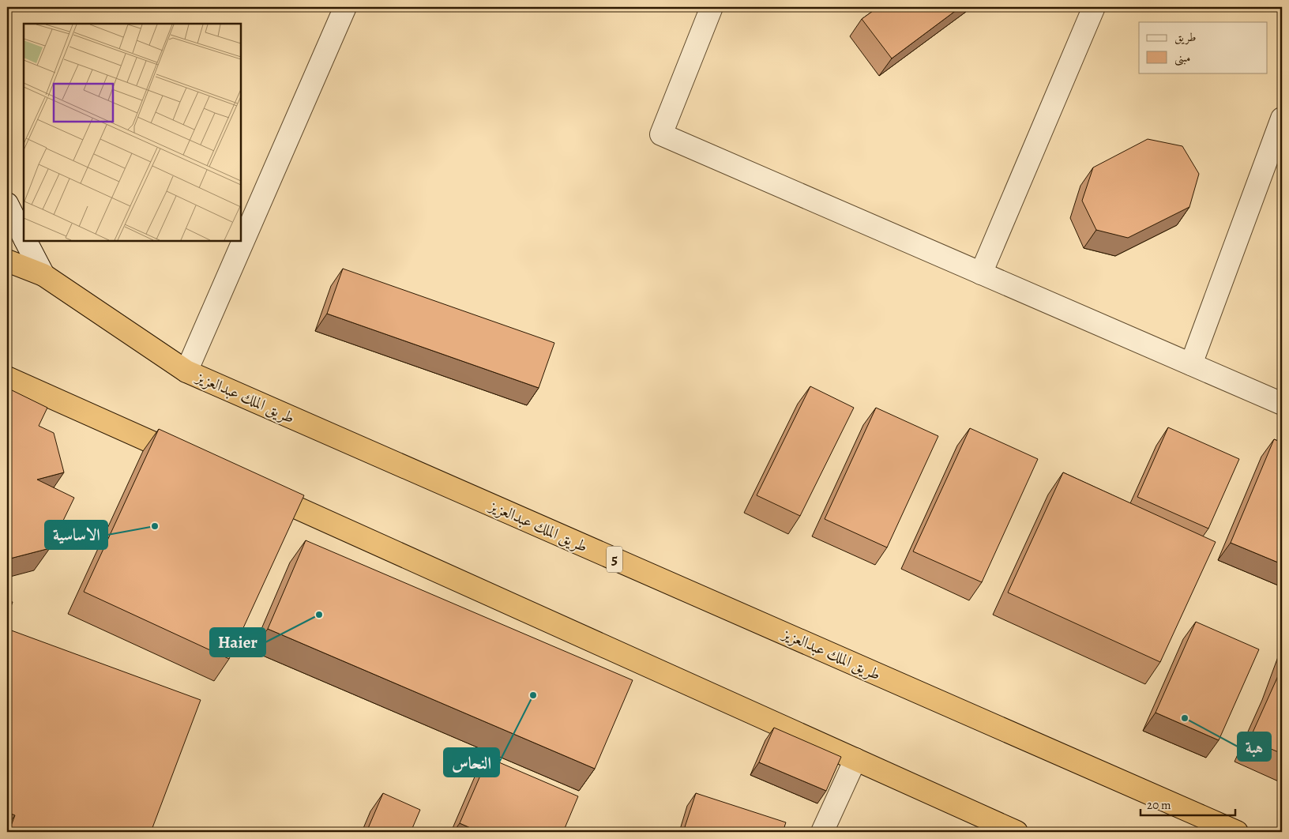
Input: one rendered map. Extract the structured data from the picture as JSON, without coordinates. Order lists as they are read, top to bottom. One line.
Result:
{"streets":{"highway":["طريق الملك عبدالعزيز","5"]},"places":["الاساسية","Haier","النحاس","هبة"],"legend":["طريق","مبنى"],"scale_bar":"20 m"}
